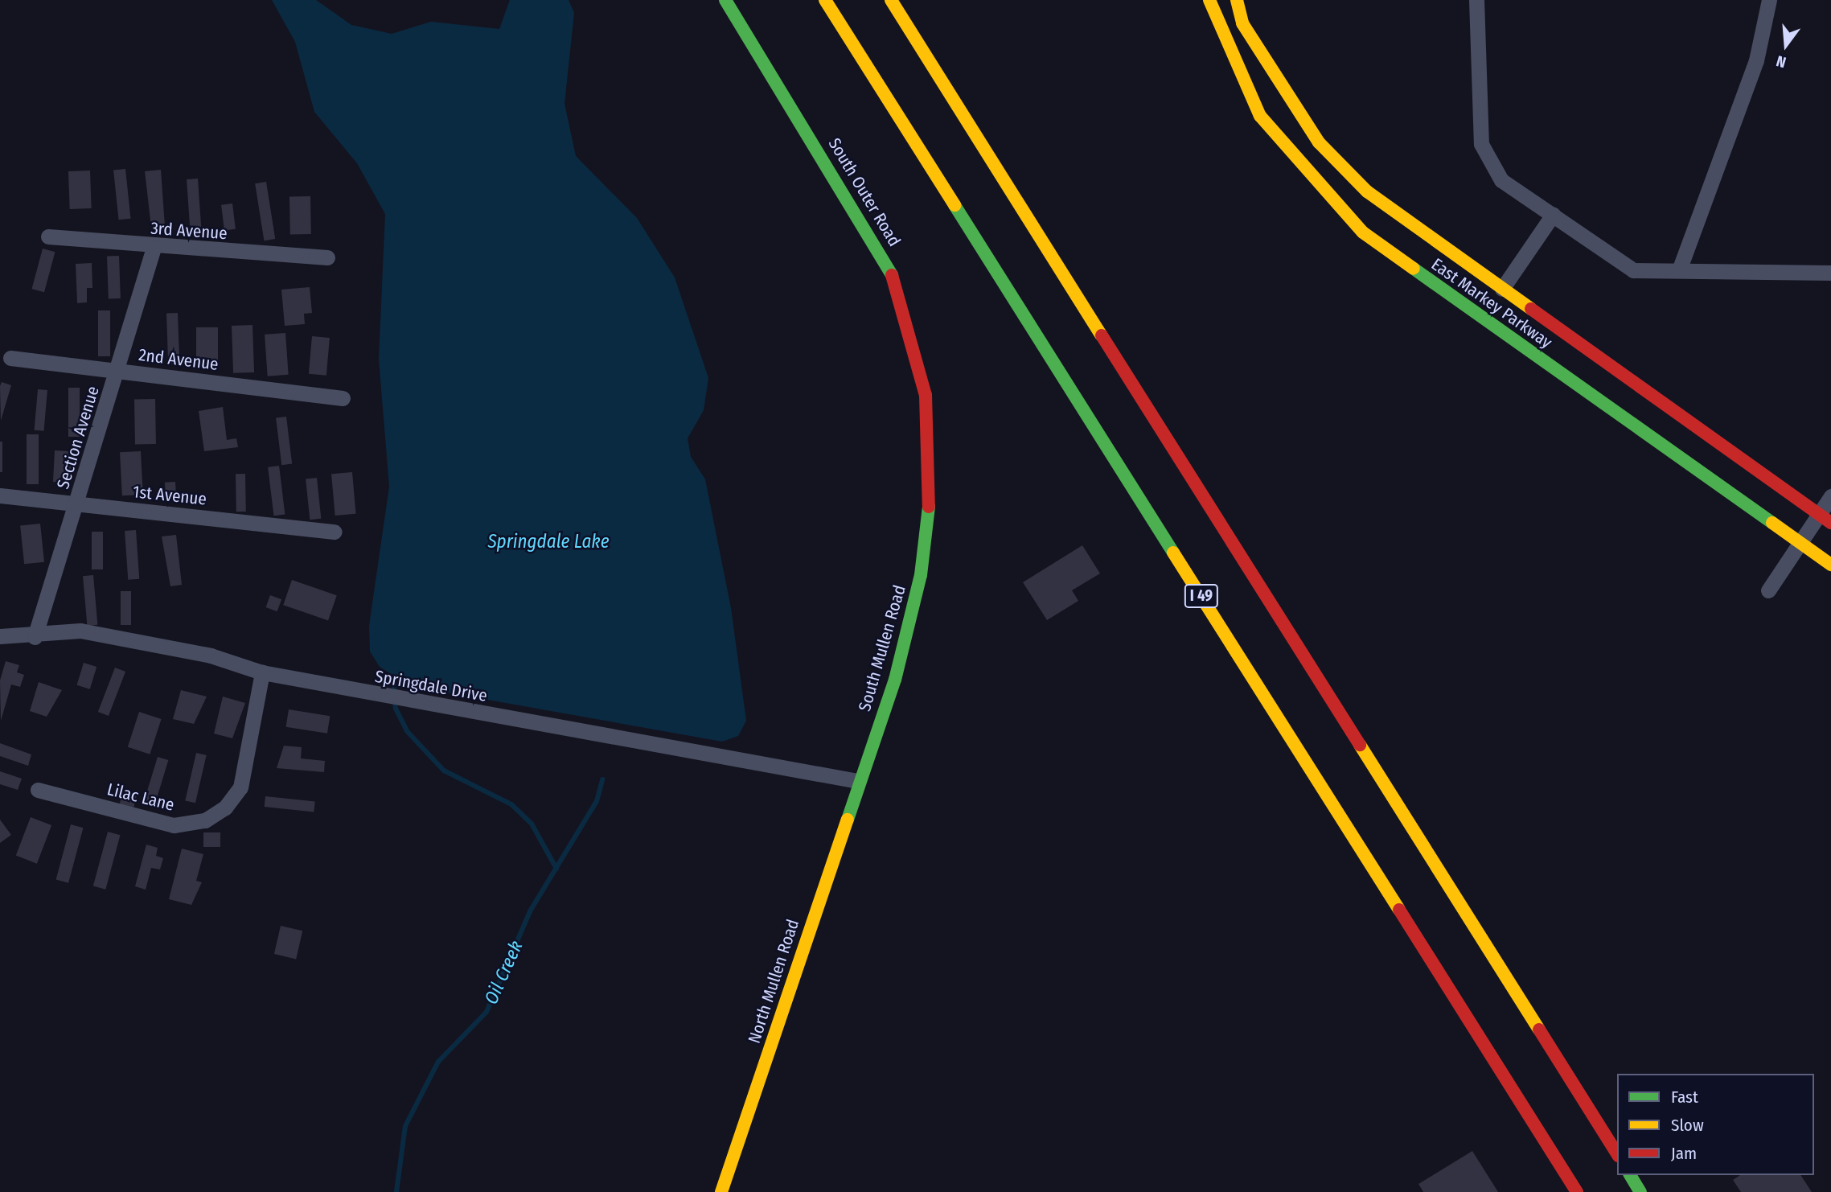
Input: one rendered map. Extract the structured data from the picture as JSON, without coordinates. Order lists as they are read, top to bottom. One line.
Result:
{"streets":{"main road":["South Outer Road","East Markey Parkway","I 49","South Mullen Road","North Mullen Road"],"street":["3rd Avenue","2nd Avenue","Section Avenue","1st Avenue","Springdale Drive","Lilac Lane"]},"crossings":[["South Outer Road","South Mullen Road"],["3rd Avenue","Section Avenue"],["2nd Avenue","Section Avenue"],["Section Avenue","1st Avenue"],["Section Avenue","Springdale Drive"],["South Mullen Road","Springdale Drive"],["South Mullen Road","North Mullen Road"],["Springdale Drive","Lilac Lane"],["Springdale Drive","North Mullen Road"]],"water":["Springdale Lake","Oil Creek"],"legend":["Fast","Slow","Jam"],"north":"bottom"}
